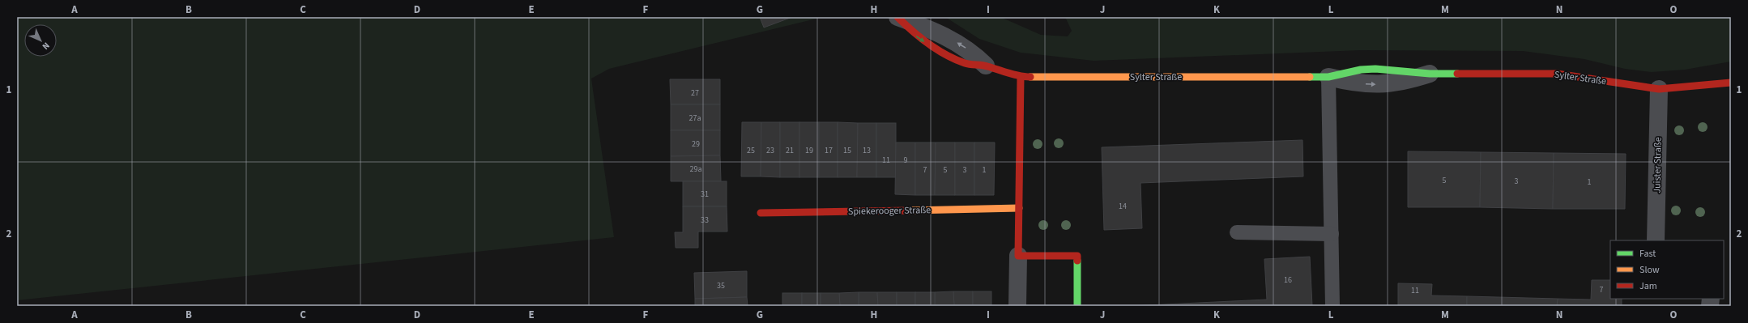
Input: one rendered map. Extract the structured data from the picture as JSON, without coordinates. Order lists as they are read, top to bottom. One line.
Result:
{"streets":{"street":["Sylter Straße","Juister Straße","Spiekerooger Straße"]},"crossings":[["Sylter Straße","Juister Straße"]],"house_numbers":["27","27a","29","25","23","21","19","17","15","13","11","9","29a","7","5","3","1","5","3","1","31","14","33","16","35","7","11"],"legend":["Fast","Slow","Jam"],"north":"bottom right","grid":{"columns":["A","B","C","D","E","F","G","H","I","J","K","L","M","N","O"],"rows":["1","2"]}}
